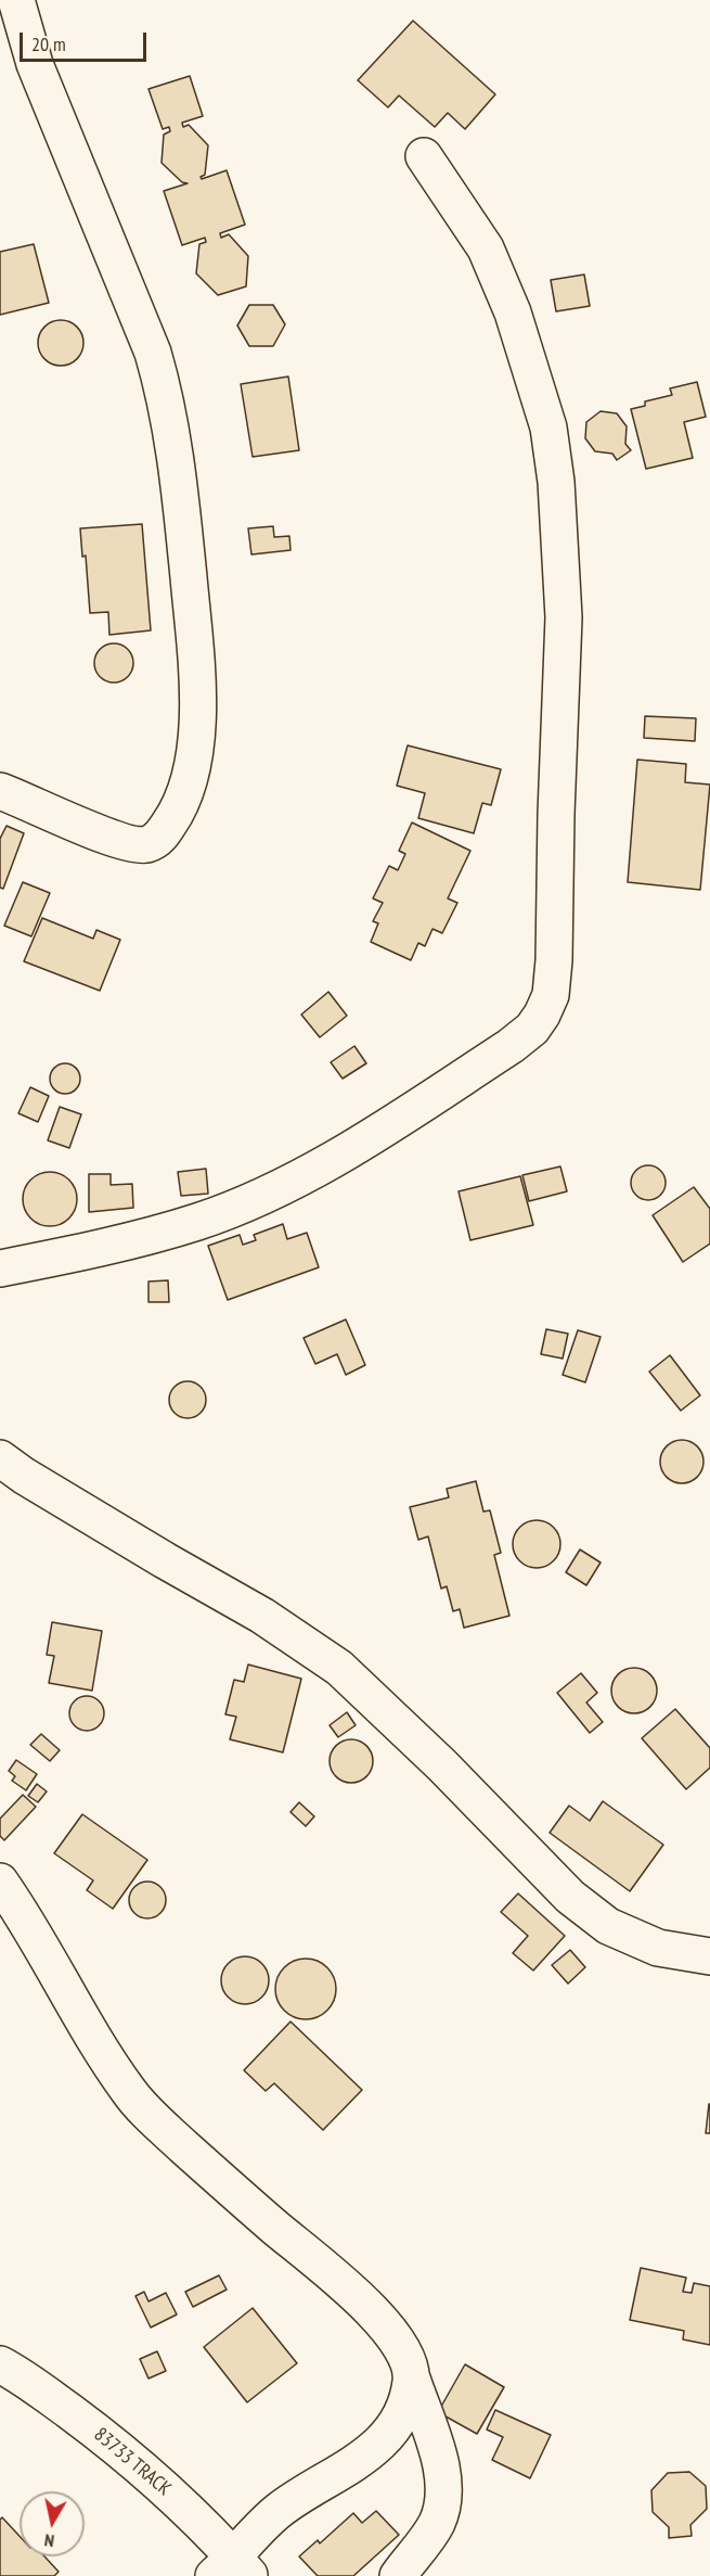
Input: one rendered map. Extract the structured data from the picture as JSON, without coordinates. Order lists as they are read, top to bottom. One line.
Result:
{"streets":{"street":["83733 TRACK"]},"scale_bar":"20 m","north":"bottom"}
